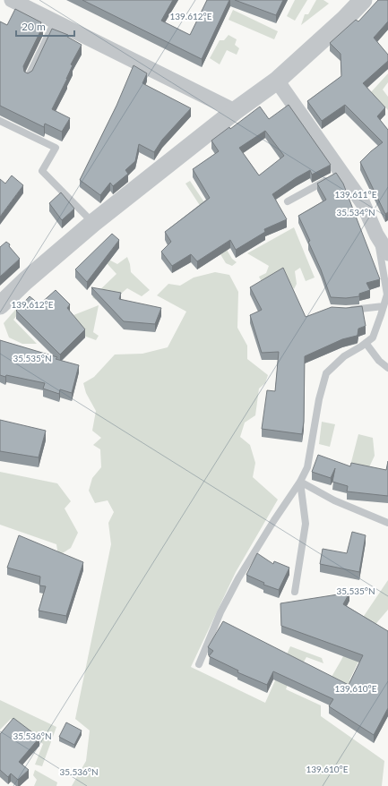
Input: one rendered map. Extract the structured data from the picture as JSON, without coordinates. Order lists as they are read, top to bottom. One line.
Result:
{"scale_bar":"20 m","coordinates":["139.612°E","139.611°E","35.534°N","35.535°N","139.610°E","35.536°N"]}
